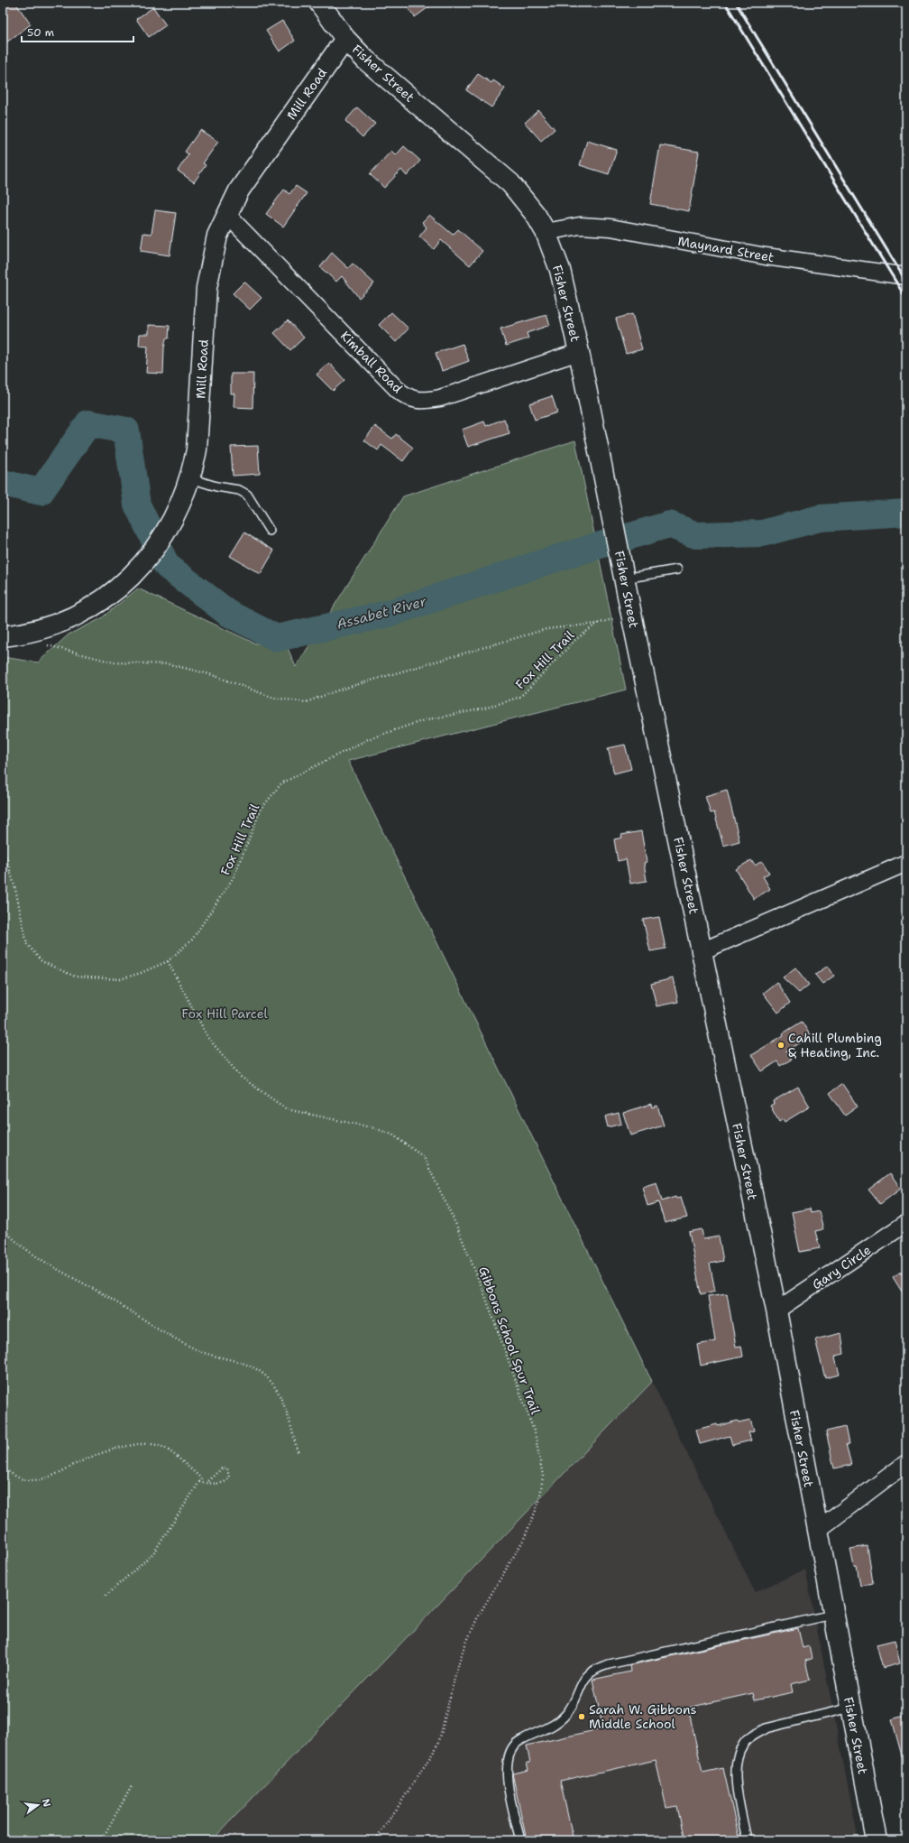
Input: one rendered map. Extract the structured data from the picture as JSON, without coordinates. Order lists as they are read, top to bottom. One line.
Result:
{"streets":{"main road":["Fisher Street","Mill Road"],"street":["Maynard Street","Kimball Road","Gary Circle"],"path":["Fox Hill Trail","Gibbons School Spur Trail"]},"crossings":[["Fisher Street","Mill Road"],["Fisher Street","Maynard Street"],["Fisher Street","Kimball Road"],["Fisher Street","Fox Hill Trail"],["Fisher Street","Gary Circle"],["Mill Road","Kimball Road"],["Fox Hill Trail","Gibbons School Spur Trail"]],"water":["Assabet River"],"parks":["Fox Hill Parcel"],"places":["Cahill Plumbing & Heating, Inc.","Sarah W. Gibbons Middle School"],"scale_bar":"50 m","north":"right"}
